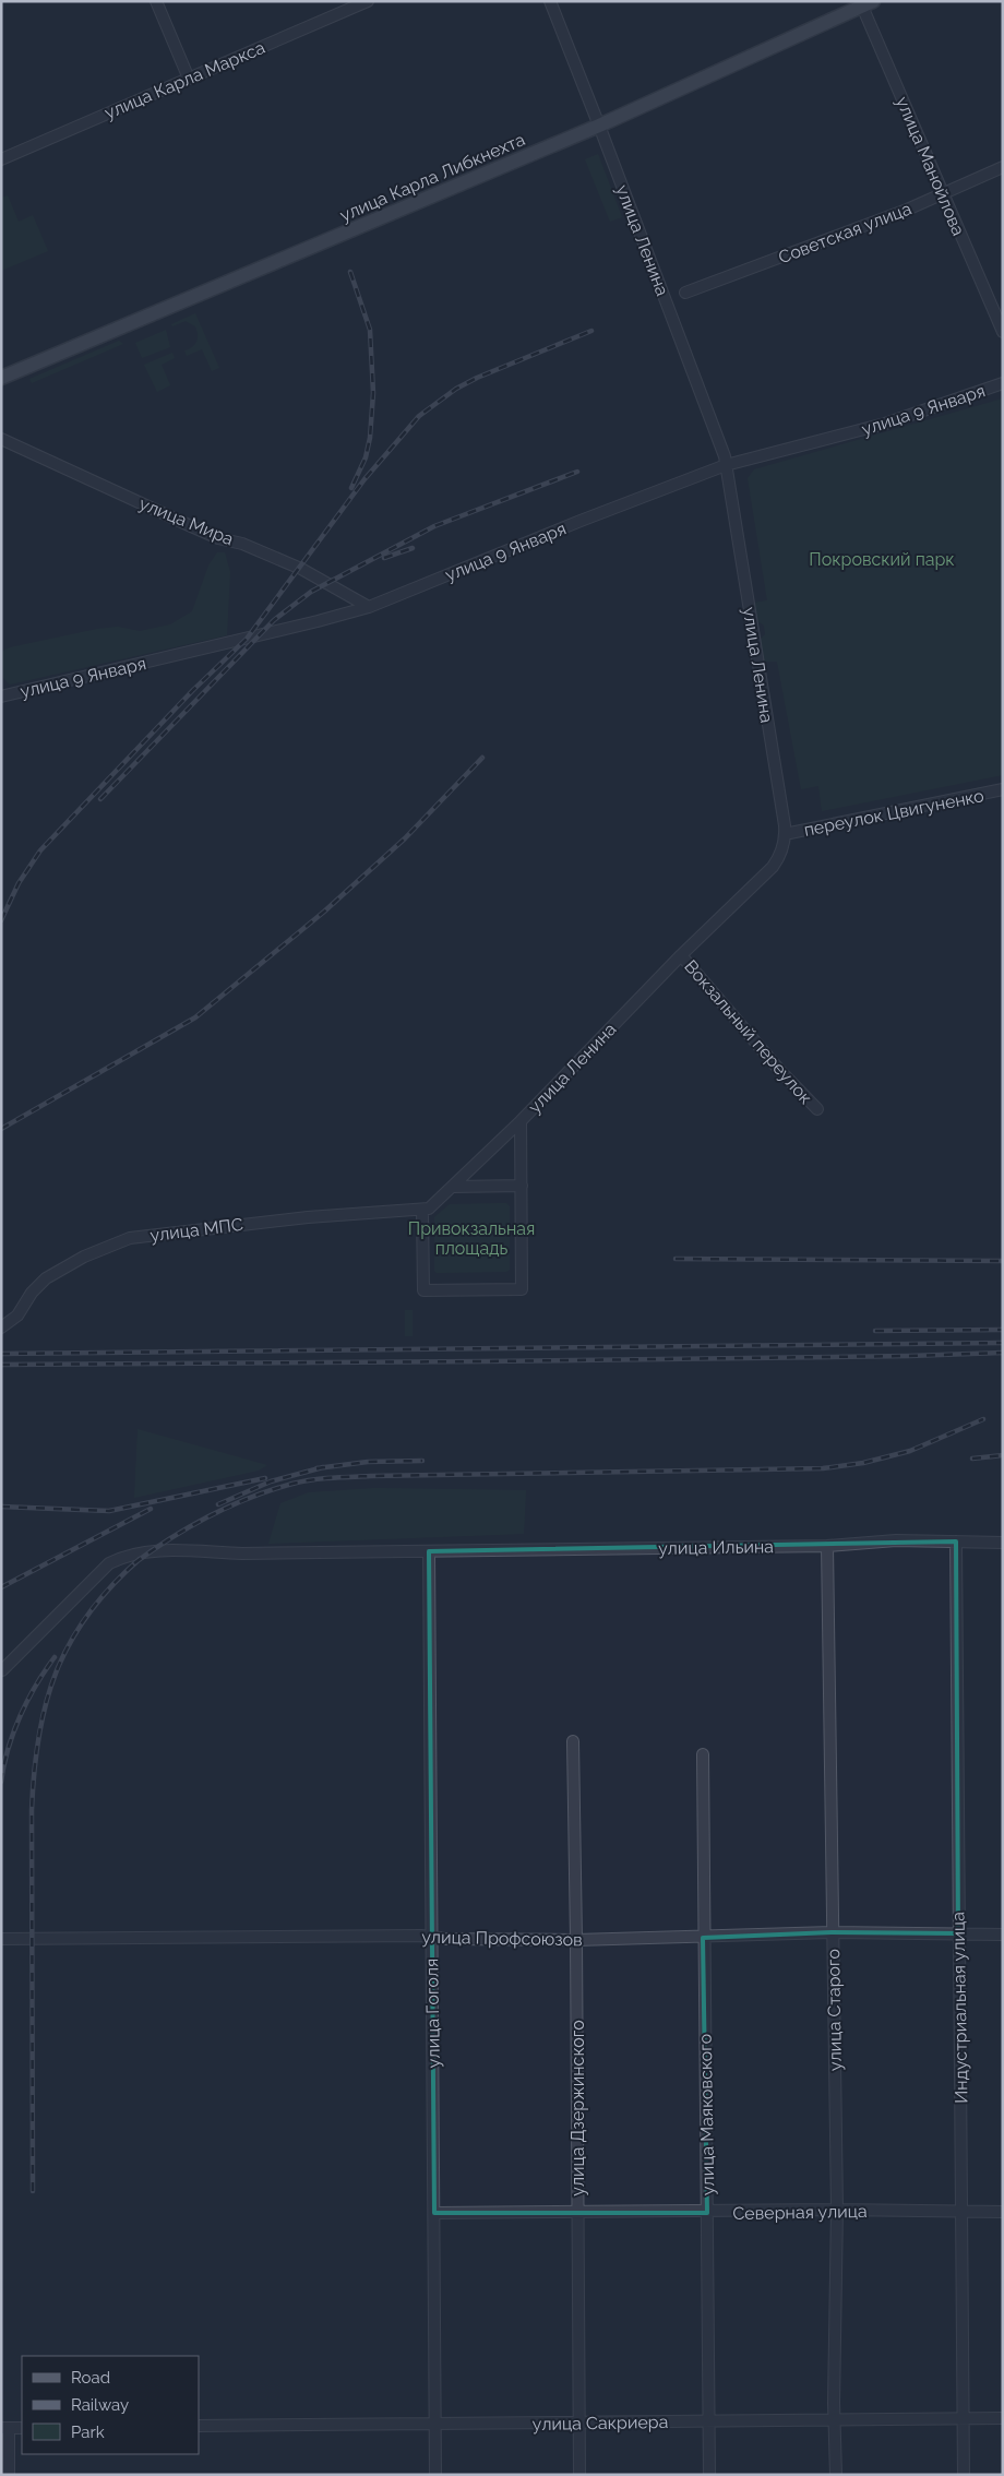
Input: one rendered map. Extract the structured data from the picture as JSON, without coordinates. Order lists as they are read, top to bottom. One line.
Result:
{"streets":{"main road":["улица Карла Либкнехта"],"street":["улица Карла Маркса","улица Манойлова","Советская улица","улица Ленина","улица 9 Января","улица Мира","переулок Цвигуненко","Вокзальный переулок","улица МПС","улица Ильина","улица Профсоюзов","Индустриальная улица","улица Старого","улица Гоголя","улица Дзержинского","улица Маяковского","Северная улица","улица Сакриера"]},"crossings":[["улица Манойлова","улица Карла Либкнехта"],["улица Манойлова","Советская улица"],["улица Карла Либкнехта","улица Ленина"],["улица Ленина","улица 9 Января"],["улица Ленина","переулок Цвигуненко"],["улица Ленина","Вокзальный переулок"],["улица Ленина","улица МПС"],["улица 9 Января","улица Мира"],["улица Ильина","Индустриальная улица"],["улица Ильина","улица Старого"],["улица Ильина","улица Гоголя"],["улица Профсоюзов","Индустриальная улица"],["улица Профсоюзов","улица Старого"],["улица Профсоюзов","улица Гоголя"],["улица Профсоюзов","улица Дзержинского"],["улица Профсоюзов","улица Маяковского"],["Индустриальная улица","Северная улица"],["Индустриальная улица","улица Сакриера"],["улица Старого","Северная улица"],["улица Старого","улица Сакриера"],["улица Гоголя","Северная улица"],["улица Гоголя","улица Сакриера"],["улица Дзержинского","Северная улица"],["улица Дзержинского","улица Сакриера"],["улица Маяковского","Северная улица"],["улица Маяковского","улица Сакриера"]],"parks":["Покровский парк","Привокзальная площадь"],"legend":["Road","Railway","Park"]}
